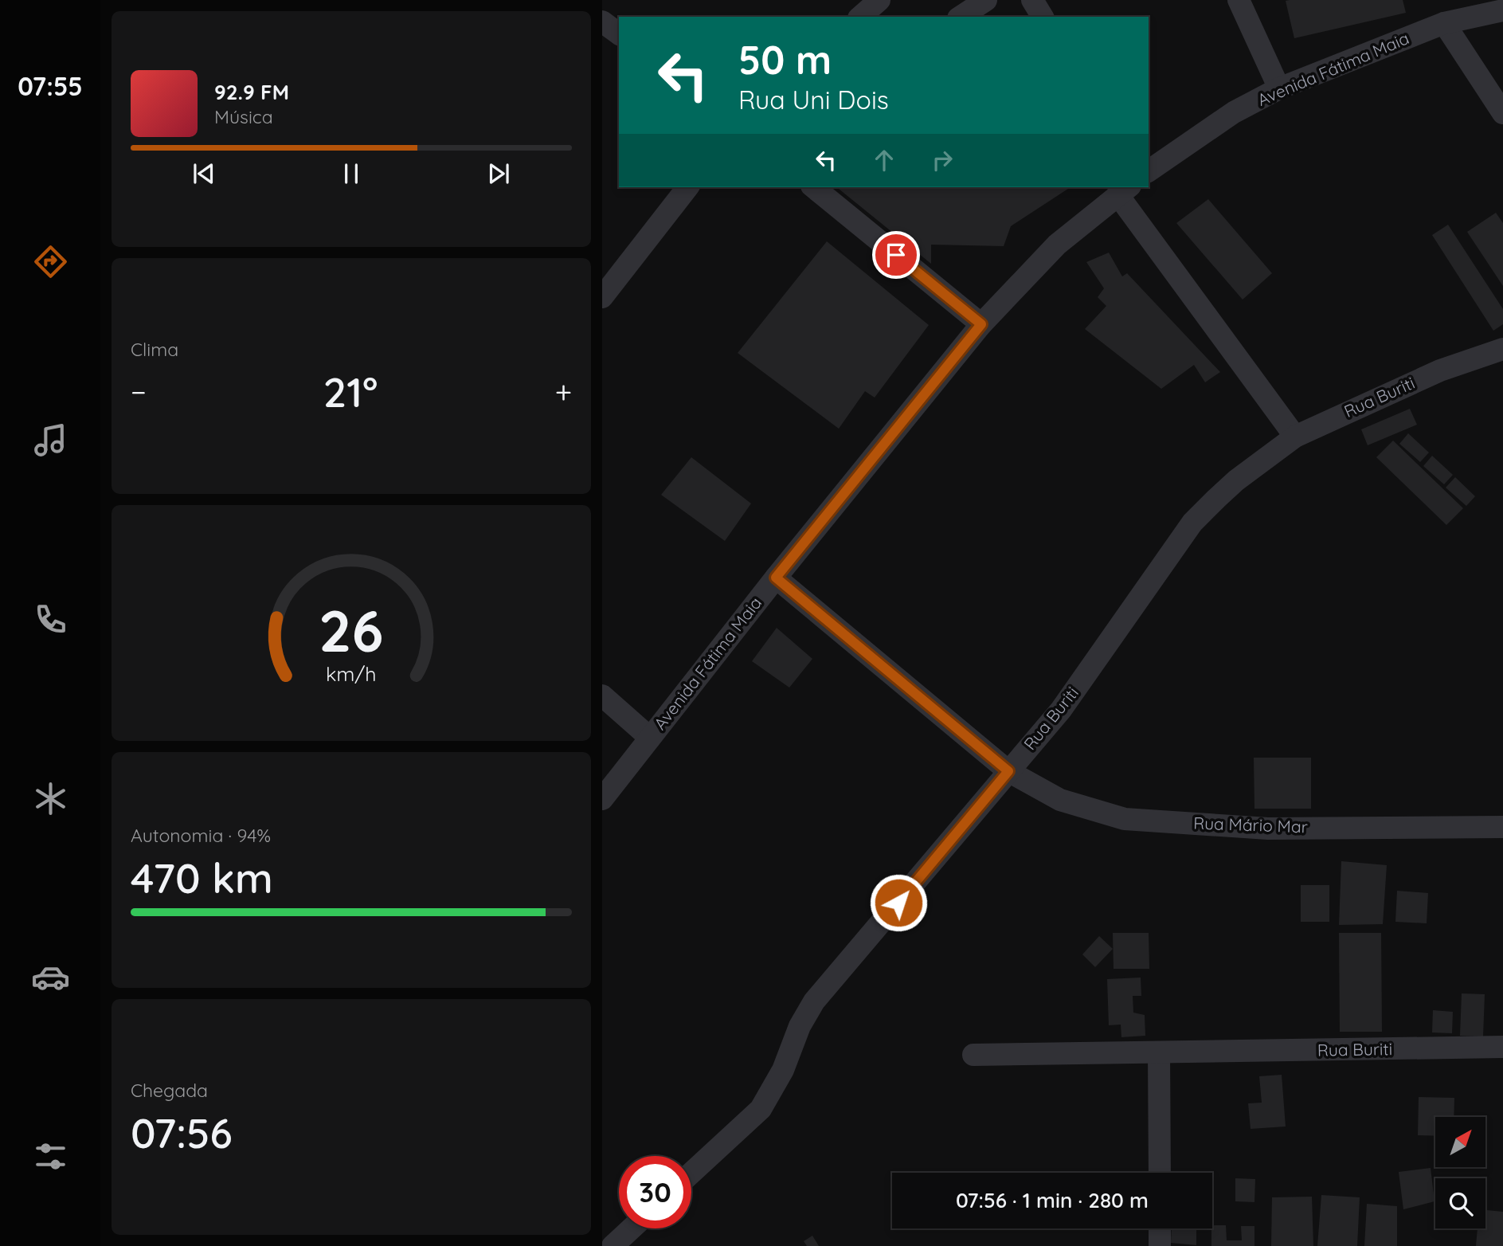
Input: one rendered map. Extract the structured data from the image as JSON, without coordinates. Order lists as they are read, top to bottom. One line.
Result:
{"streets":{"street":["Avenida Fátima Maia","Rua Buriti","Rua Mário Mar"]},"crossings":[["Avenida Fátima Maia","Rua Mário Mar"],["Rua Buriti","Rua Mário Mar"]],"north":"top right","page":{"tabs":"07:55","turn":["50 m","Rua Uni Dois"],"song":["92.9 FM","Música"],"tile":["Clima",["Autonomia · 94%","470 km"],["Chegada","07:56"]],"heat":["−","21°","+"],"limit":"30","trip":"07:56 · 1 min · 280 m","gauge":["26","km/h"]}}
